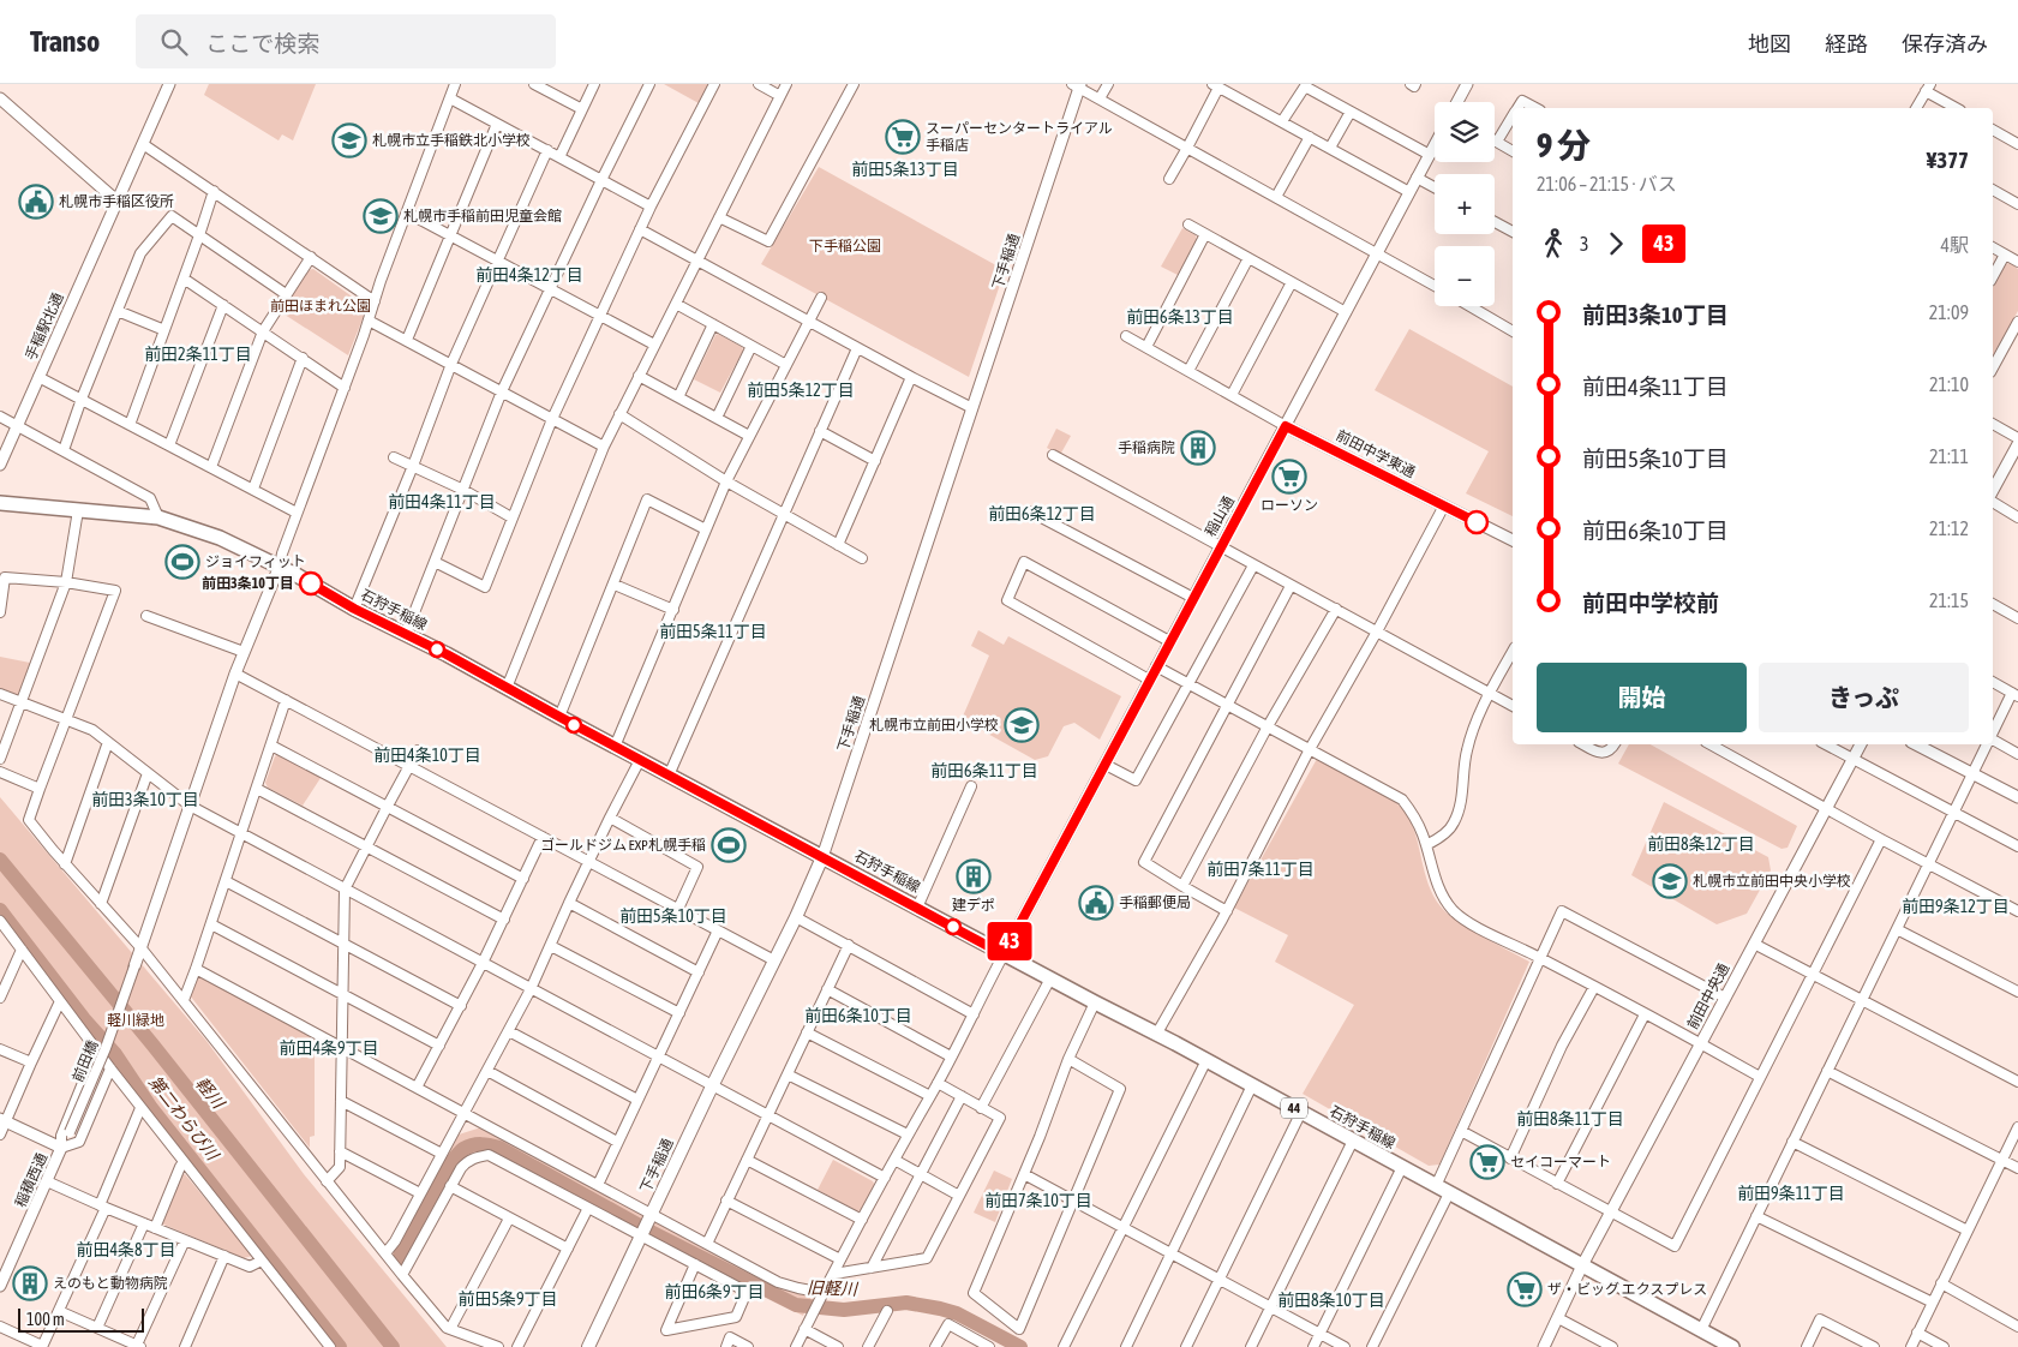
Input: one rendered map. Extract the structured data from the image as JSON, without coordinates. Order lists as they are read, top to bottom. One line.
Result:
{"streets":{"main road":["下手稲通","石狩手稲線","44"],"street":["手稲駅北通","前田中学東通","稲山通","前田中央通","前田橋","稲積西通"]},"crossings":[["下手稲通","石狩手稲線"],["前田中学東通","稲山通"],["稲山通","石狩手稲線"],["石狩手稲線","前田中央通"]],"districts":["前田5条13丁目","前田4条12丁目","前田6条13丁目","前田2条11丁目","前田5条12丁目","前田4条11丁目","前田6条12丁目","前田5条11丁目","前田4条10丁目","前田6条11丁目","前田3条10丁目","前田8条12丁目","前田7条11丁目","前田9条12丁目","前田5条10丁目","前田6条10丁目","前田4条9丁目","前田8条11丁目","前田9条11丁目","前田7条10丁目","前田4条8丁目","前田6条9丁目","前田5条9丁目","前田8条10丁目"],"water":["軽川","第二わらび川","旧軽川"],"parks":["下手稲公園","前田ほまれ公園","軽川緑地"],"places":{"supermarket":["スーパーセンタートライアル 手稲店","ローソン","セイコーマート","ザ・ビッグ エクスプレス"],"school or university":["札幌市立手稲鉄北小学校","札幌市手稲前田児童会館","札幌市立前田小学校","札幌市立前田中央小学校"],"public building":["札幌市手稲区役所","手稲郵便局"],"building":["手稲病院","建デポ","えのもと動物病院"],"sports":["ジョイフィット","ゴールドジム EXP札幌手稲"],"other":["前田3条10丁目"]},"lines":["bus line 43"],"scale_bar":"100 m","page":{"header":"Transo","search":"ここで検索","nav":["地図","経路","保存済み"],"on_map":"43","map_buttons":["+","−"],"heading":["9 分","21:06 – 21:15 · バス","¥377"],"legs":["3","43","4駅"],"list":[{"name":"前田3条10丁目","value":"21:09"},{"name":"前田4条11丁目","value":"21:10"},{"name":"前田5条10丁目","value":"21:11"},{"name":"前田6条10丁目","value":"21:12"},{"name":"前田中学校前","value":"21:15"}],"buttons":["開始","きっぷ"],"scale":"100 m"}}
